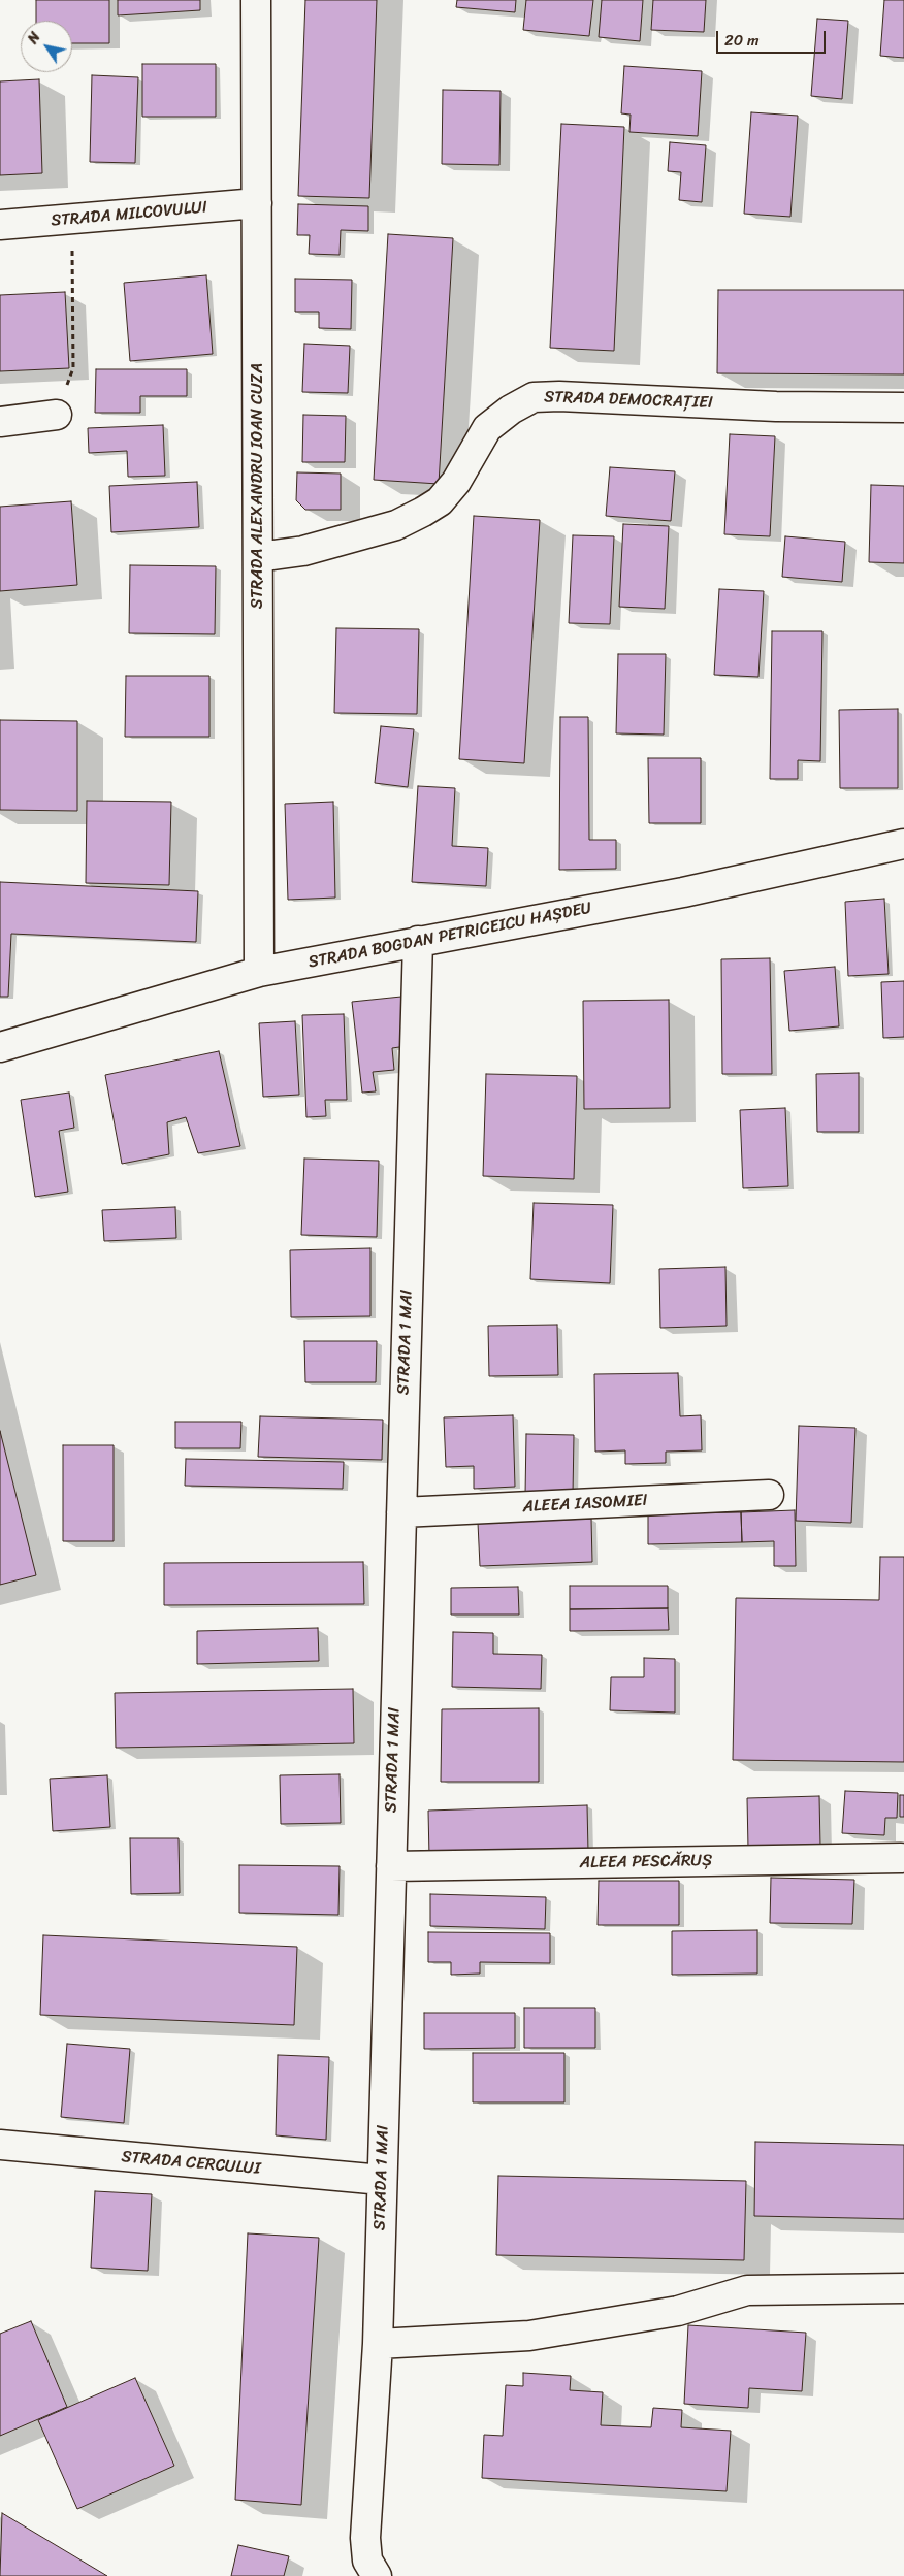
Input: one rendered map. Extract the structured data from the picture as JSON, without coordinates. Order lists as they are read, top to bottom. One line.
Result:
{"streets":{"street":["STRADA MILCOVULUI","STRADA DEMOCRAȚIEI","STRADA ALEXANDRU IOAN CUZA","STRADA BOGDAN PETRICEICU HAȘDEU","STRADA 1 MAI","ALEEA IASOMIEI","ALEEA PESCĂRUȘ","STRADA CERCULUI"]},"crossings":[["STRADA MILCOVULUI","STRADA ALEXANDRU IOAN CUZA"],["STRADA DEMOCRAȚIEI","STRADA ALEXANDRU IOAN CUZA"],["STRADA ALEXANDRU IOAN CUZA","STRADA BOGDAN PETRICEICU HAȘDEU"],["STRADA BOGDAN PETRICEICU HAȘDEU","STRADA 1 MAI"],["STRADA 1 MAI","ALEEA IASOMIEI"],["STRADA 1 MAI","ALEEA PESCĂRUȘ"],["STRADA 1 MAI","STRADA CERCULUI"]],"scale_bar":"20 m","north":"top left"}
